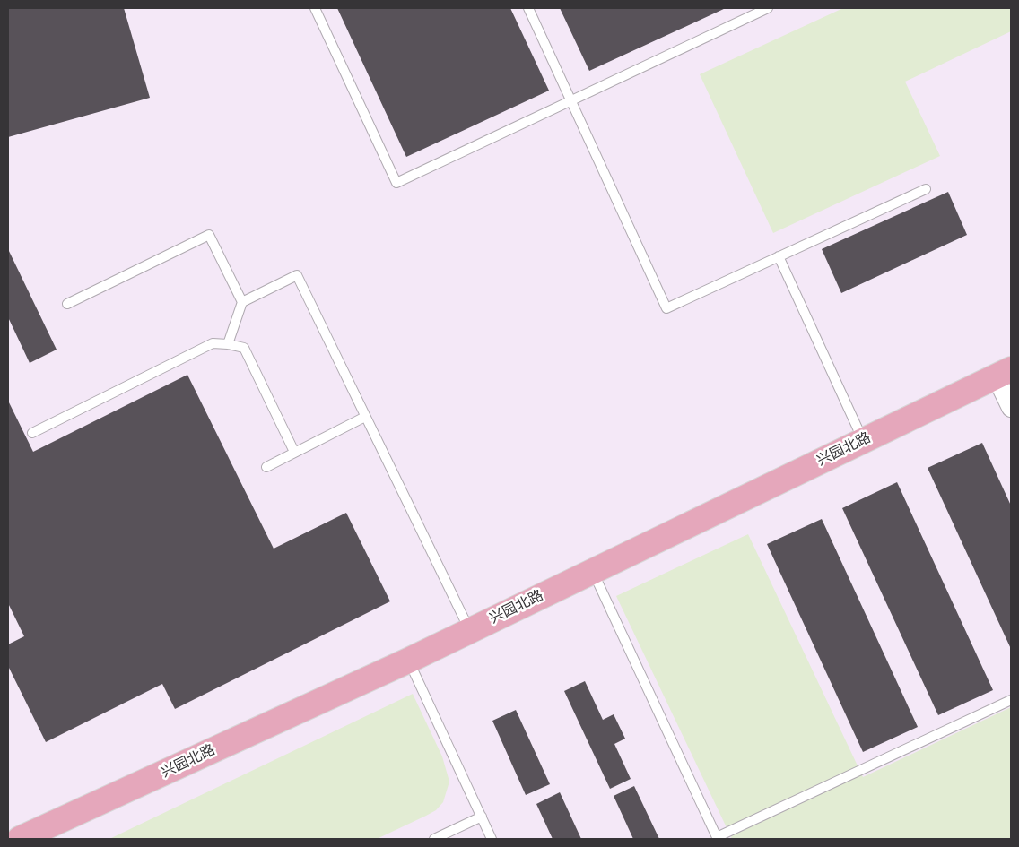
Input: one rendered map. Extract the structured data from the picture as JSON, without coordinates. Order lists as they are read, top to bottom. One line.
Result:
{"streets":{"main road":["兴园北路"]}}
